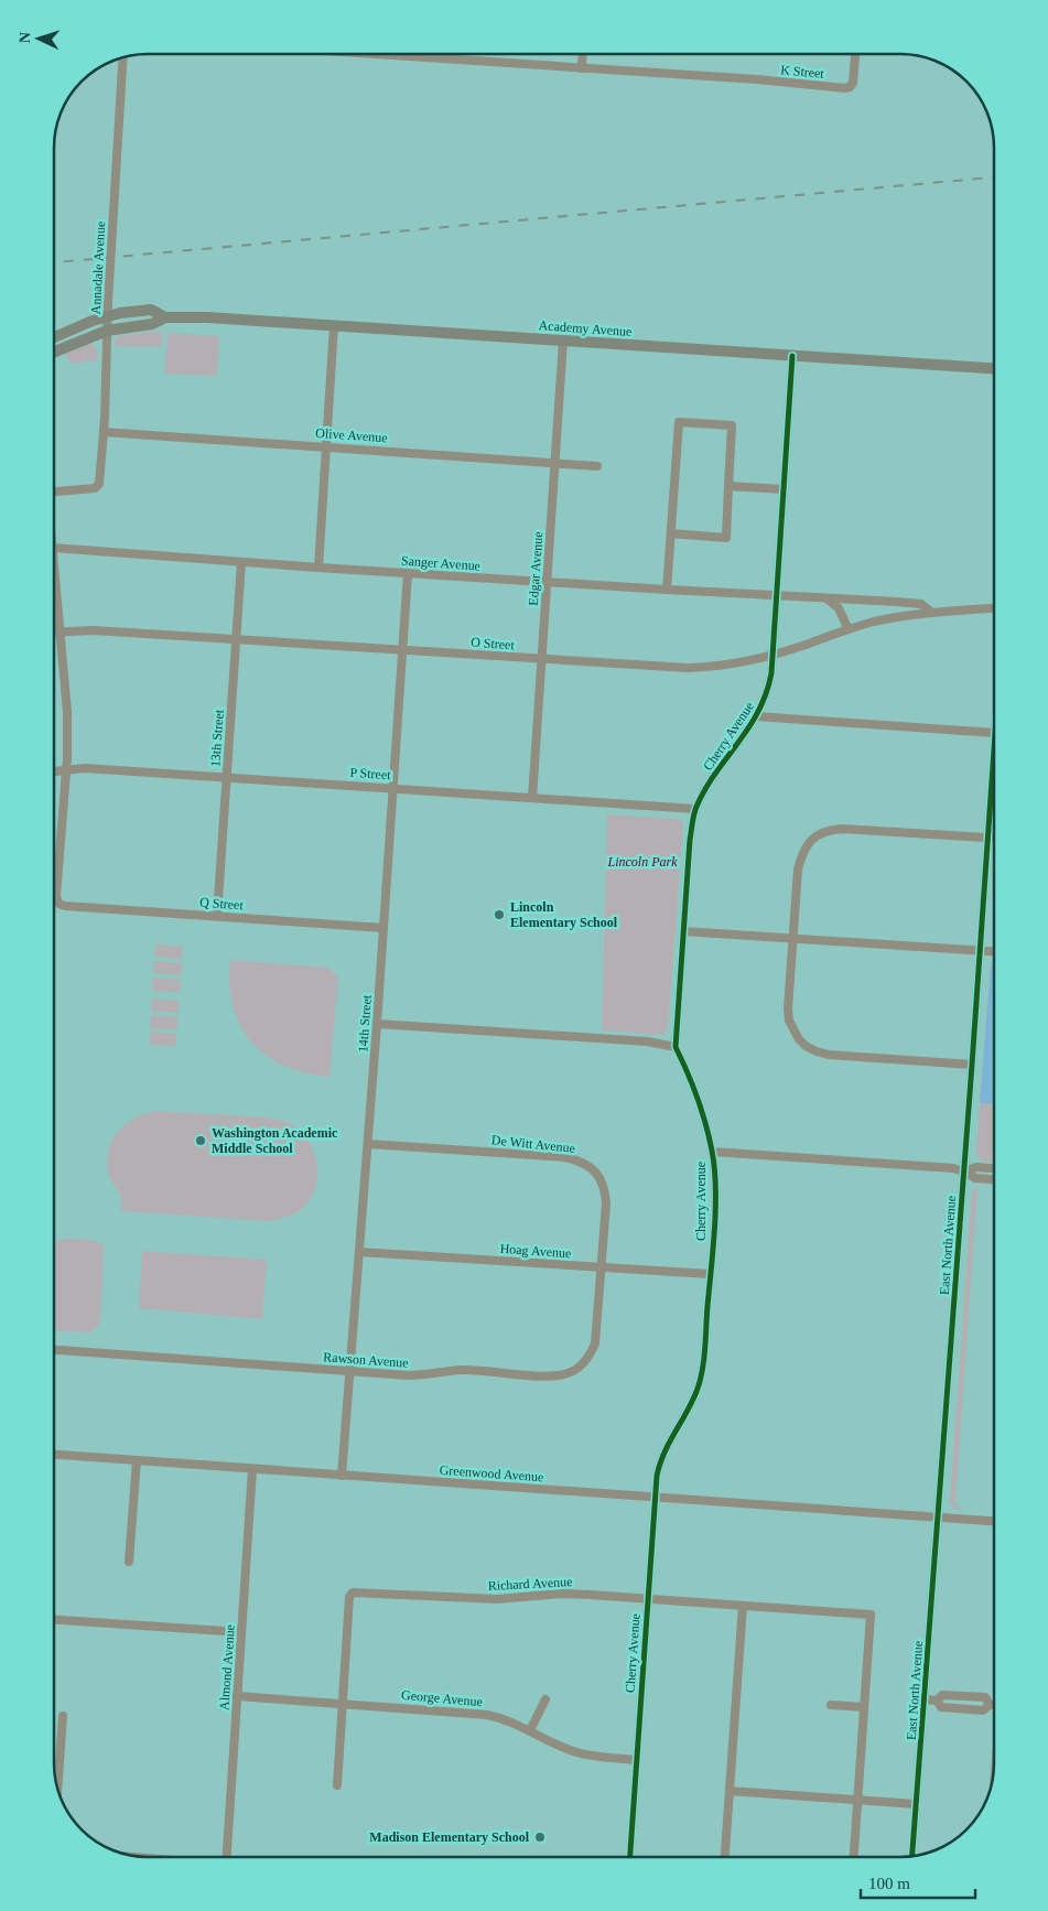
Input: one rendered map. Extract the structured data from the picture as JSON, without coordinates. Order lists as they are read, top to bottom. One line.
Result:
{"streets":{"main road":["Academy Avenue"],"street":["K Street","Annadale Avenue","Olive Avenue","Sanger Avenue","Edgar Avenue","O Street","Cherry Avenue","13th Street","P Street","Q Street","14th Street","De Witt Avenue","East North Avenue","Hoag Avenue","Rawson Avenue","Greenwood Avenue","Richard Avenue","Almond Avenue","George Avenue"]},"crossings":[["Annadale Avenue","Academy Avenue"],["Annadale Avenue","Olive Avenue"],["Academy Avenue","Edgar Avenue"],["Academy Avenue","Cherry Avenue"],["Olive Avenue","Edgar Avenue"],["Sanger Avenue","Edgar Avenue"],["Sanger Avenue","O Street"],["Sanger Avenue","Cherry Avenue"],["Sanger Avenue","13th Street"],["Sanger Avenue","14th Street"],["Edgar Avenue","O Street"],["Edgar Avenue","P Street"],["O Street","Cherry Avenue"],["O Street","13th Street"],["O Street","14th Street"],["Cherry Avenue","P Street"],["Cherry Avenue","Hoag Avenue"],["Cherry Avenue","Greenwood Avenue"],["Cherry Avenue","Richard Avenue"],["Cherry Avenue","George Avenue"],["13th Street","P Street"],["13th Street","Q Street"],["P Street","Q Street"],["P Street","14th Street"],["Q Street","14th Street"],["14th Street","De Witt Avenue"],["14th Street","Hoag Avenue"],["14th Street","Rawson Avenue"],["14th Street","Greenwood Avenue"],["De Witt Avenue","Hoag Avenue"],["De Witt Avenue","Rawson Avenue"],["East North Avenue","Greenwood Avenue"],["Hoag Avenue","Rawson Avenue"],["Greenwood Avenue","Almond Avenue"],["Richard Avenue","George Avenue"],["Almond Avenue","George Avenue"]],"parks":["Lincoln Park"],"places":["Lincoln Elementary School","Washington Academic Middle School","Madison Elementary School"],"scale_bar":"100 m","north":"left"}
